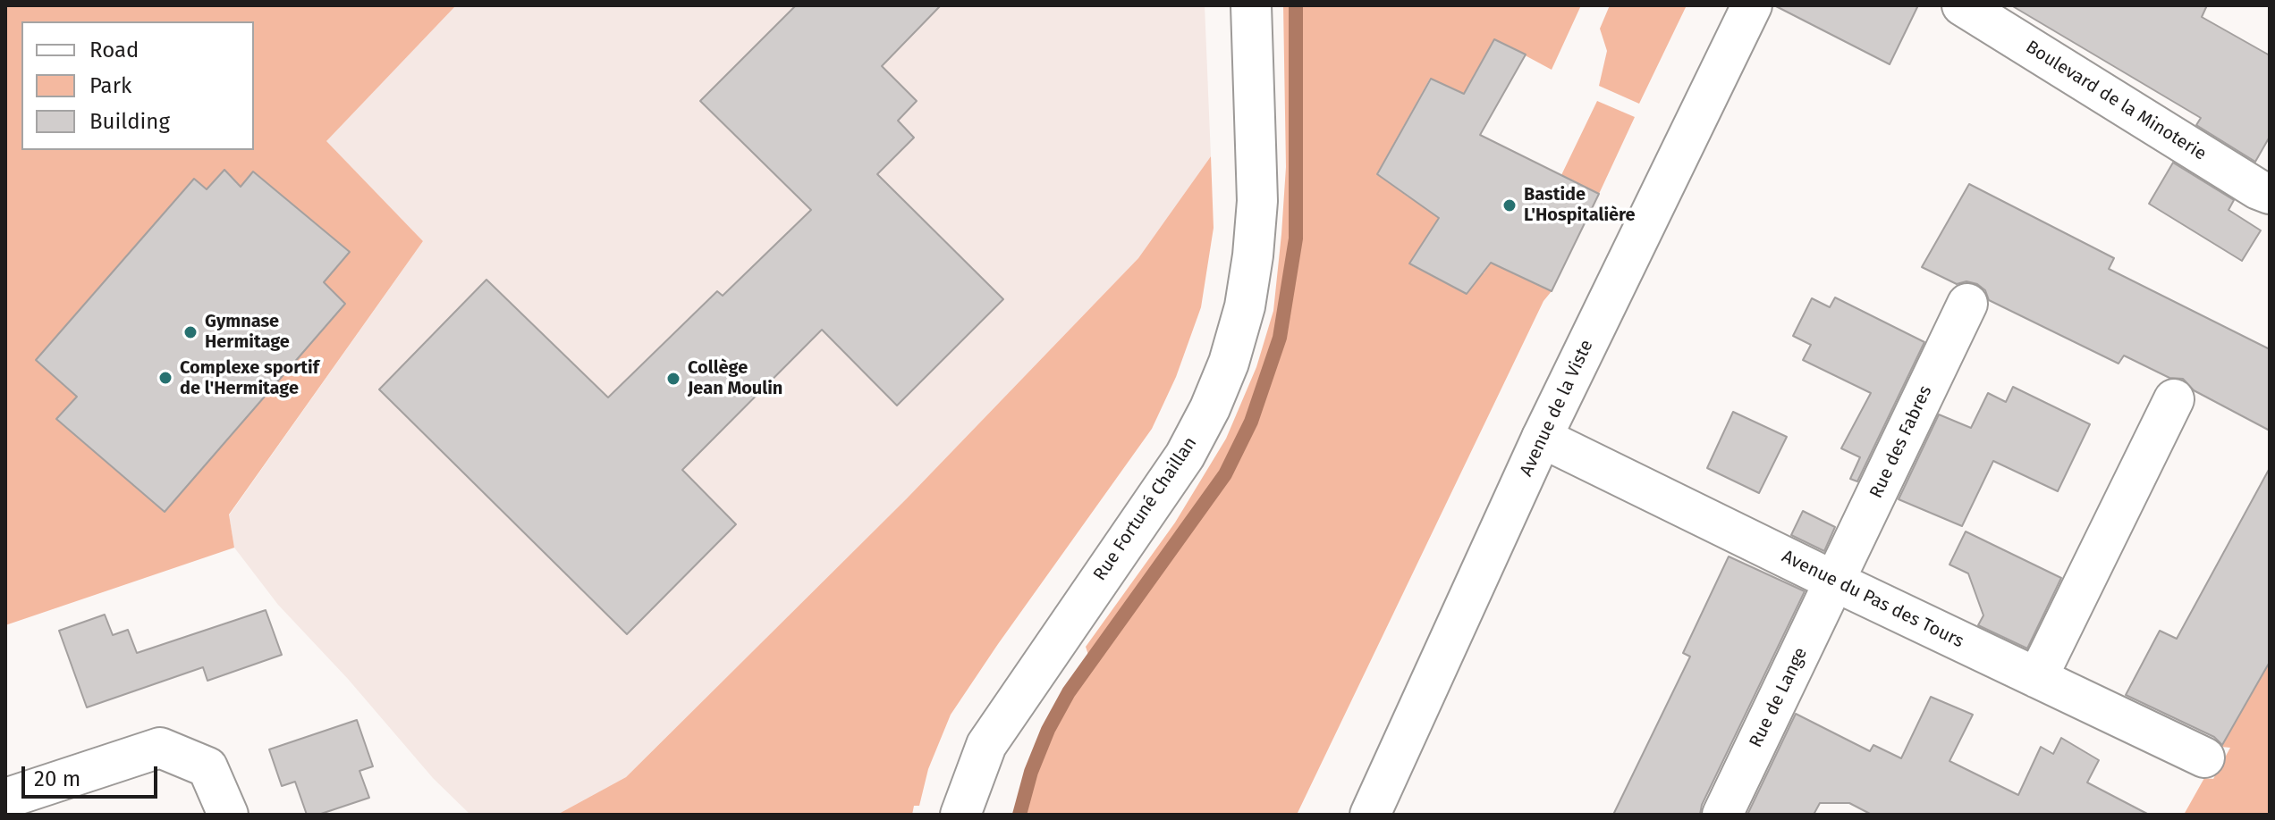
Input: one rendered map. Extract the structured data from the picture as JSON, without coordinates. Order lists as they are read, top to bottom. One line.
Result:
{"streets":{"street":["Boulevard de la Minoterie","Avenue de la Viste","Rue des Fabres","Rue Fortuné Chaillan","Avenue du Pas des Tours","Rue de Lange"]},"crossings":[["Avenue de la Viste","Avenue du Pas des Tours"],["Rue des Fabres","Avenue du Pas des Tours"],["Rue des Fabres","Rue de Lange"],["Avenue du Pas des Tours","Rue de Lange"]],"places":["Bastide L'Hospitalière","Gymnase Hermitage","Complexe sportif de l'Hermitage","Collège Jean Moulin"],"legend":["Road","Park","Building"],"scale_bar":"20 m"}
